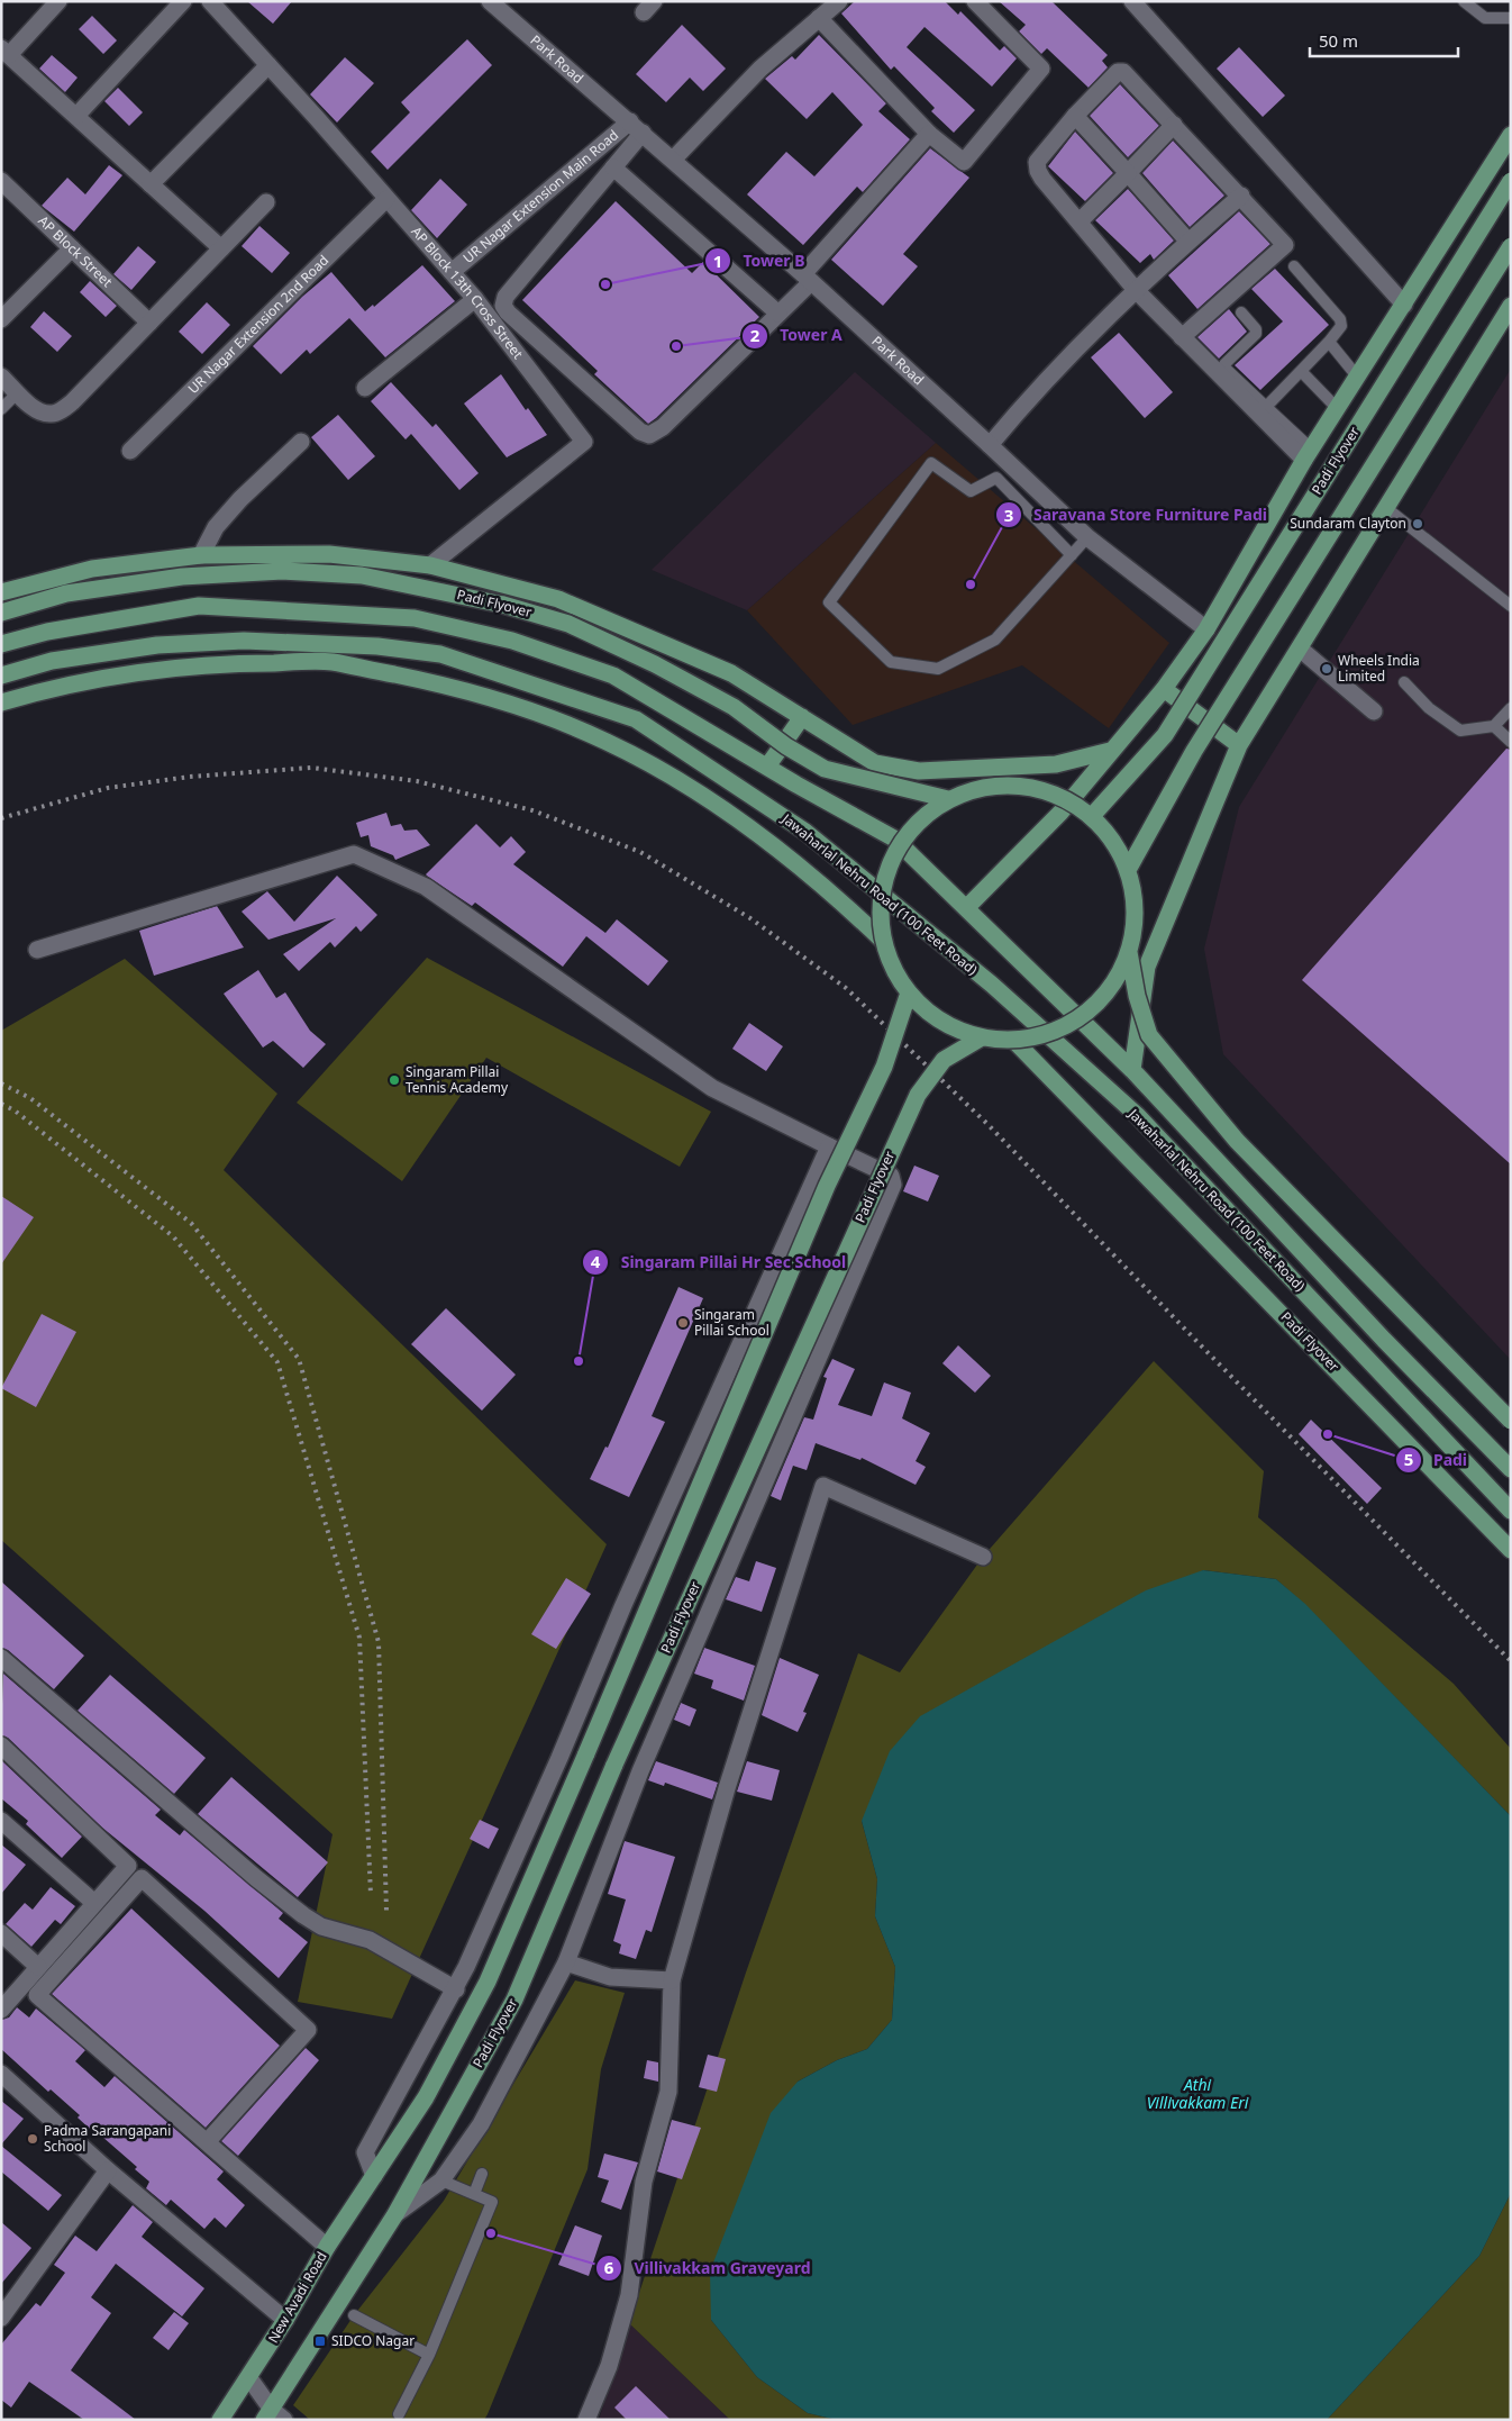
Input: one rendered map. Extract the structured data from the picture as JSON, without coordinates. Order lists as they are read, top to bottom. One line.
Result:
{"streets":{"main road":["Padi Flyover","Jawaharlal Nehru Road (100 Feet Road)","New Avadi Road"],"street":["Park Road","UR Nagar Extension Main Road","AP Block Street","AP Block 13th Cross Street","UR Nagar Extension 2nd Road"]},"crossings":[["Park Road","UR Nagar Extension Main Road"],["UR Nagar Extension Main Road","AP Block 13th Cross Street"],["AP Block 13th Cross Street","UR Nagar Extension 2nd Road"]],"water":["Athi Villivakkam Eri"],"places":{"other":["Tower B","Tower A","Sundaram Clayton","Saravana Store Furniture Padi","Wheels India Limited","Singaram Pillai Tennis Academy","Singaram Pillai School","Singaram Pillai Hr Sec School","Padi","Padma Sarangapani School","Villivakkam Graveyard"],"transit":["SIDCO Nagar"]},"scale_bar":"50 m"}
